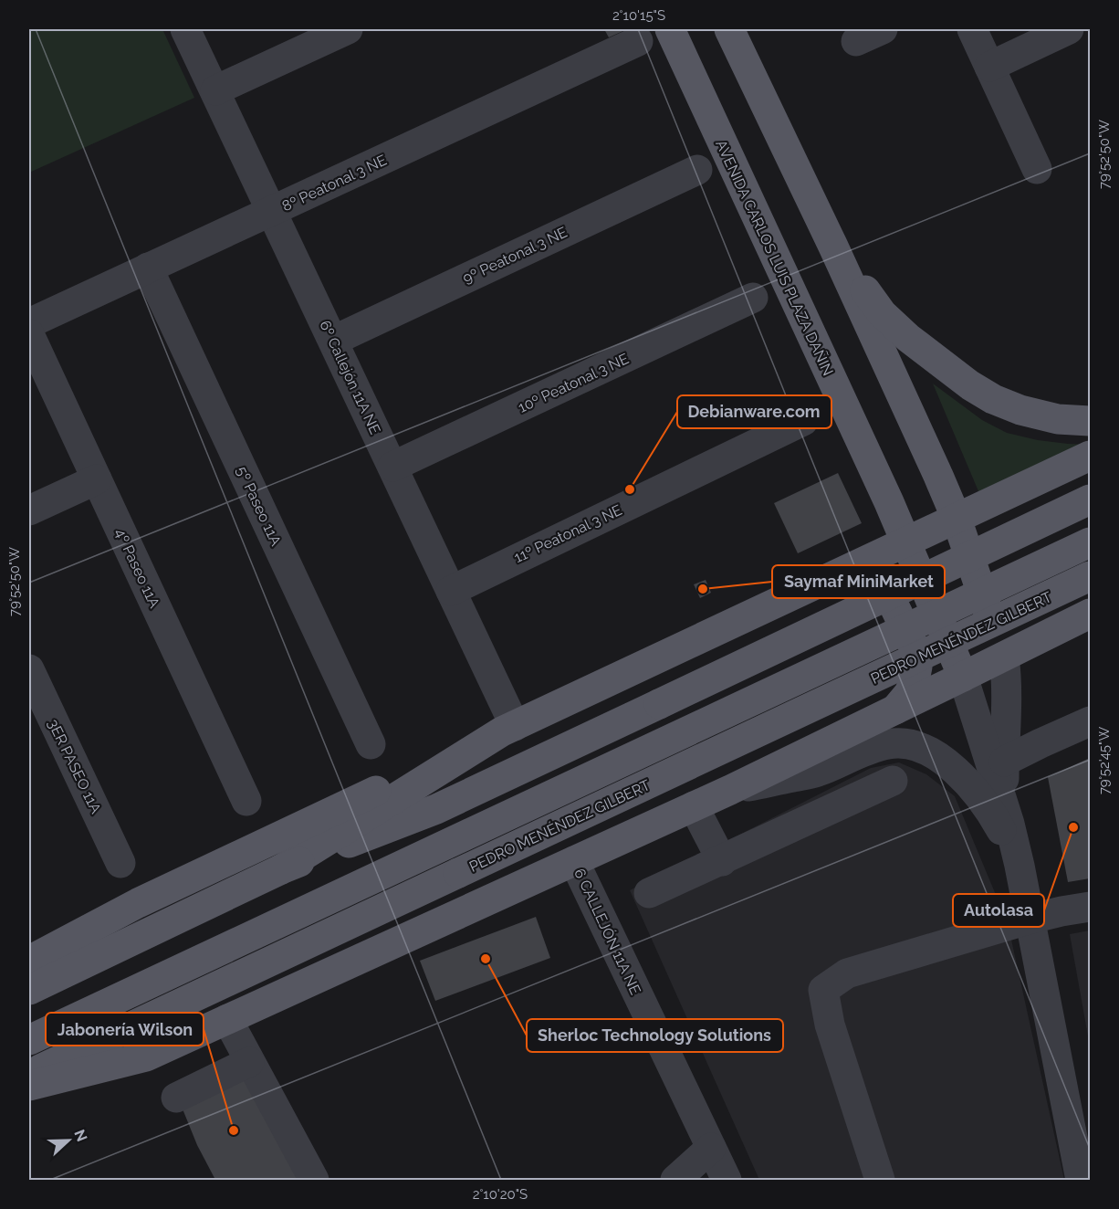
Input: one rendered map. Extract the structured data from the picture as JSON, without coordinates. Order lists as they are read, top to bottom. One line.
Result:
{"streets":{"main road":["AVENIDA CARLOS LUIS PLAZA DAÑIN","PEDRO MENÉNDEZ GILBERT"],"street":["8º Peatonal 3 NE","9º Peatonal 3 NE","6º Callejón 11A NE","10º Peatonal 3 NE","5º Paseo 11A","11º Peatonal 3 NE","4º Paseo 11A","3ER PASEO 11A","6 CALLEJÓN 11A NE"]},"crossings":[["8º Peatonal 3 NE","6º Callejón 11A NE"],["8º Peatonal 3 NE","5º Paseo 11A"],["9º Peatonal 3 NE","6º Callejón 11A NE"],["6º Callejón 11A NE","10º Peatonal 3 NE"],["6º Callejón 11A NE","11º Peatonal 3 NE"]],"places":["Debianware.com","Saymaf MiniMarket","Autolasa","Sherloc Technology Solutions","Jabonería Wilson"],"north":"right","coordinates":["2°10'15\"S","79°52'50\"W","79°52'45\"W","2°10'20\"S"]}
